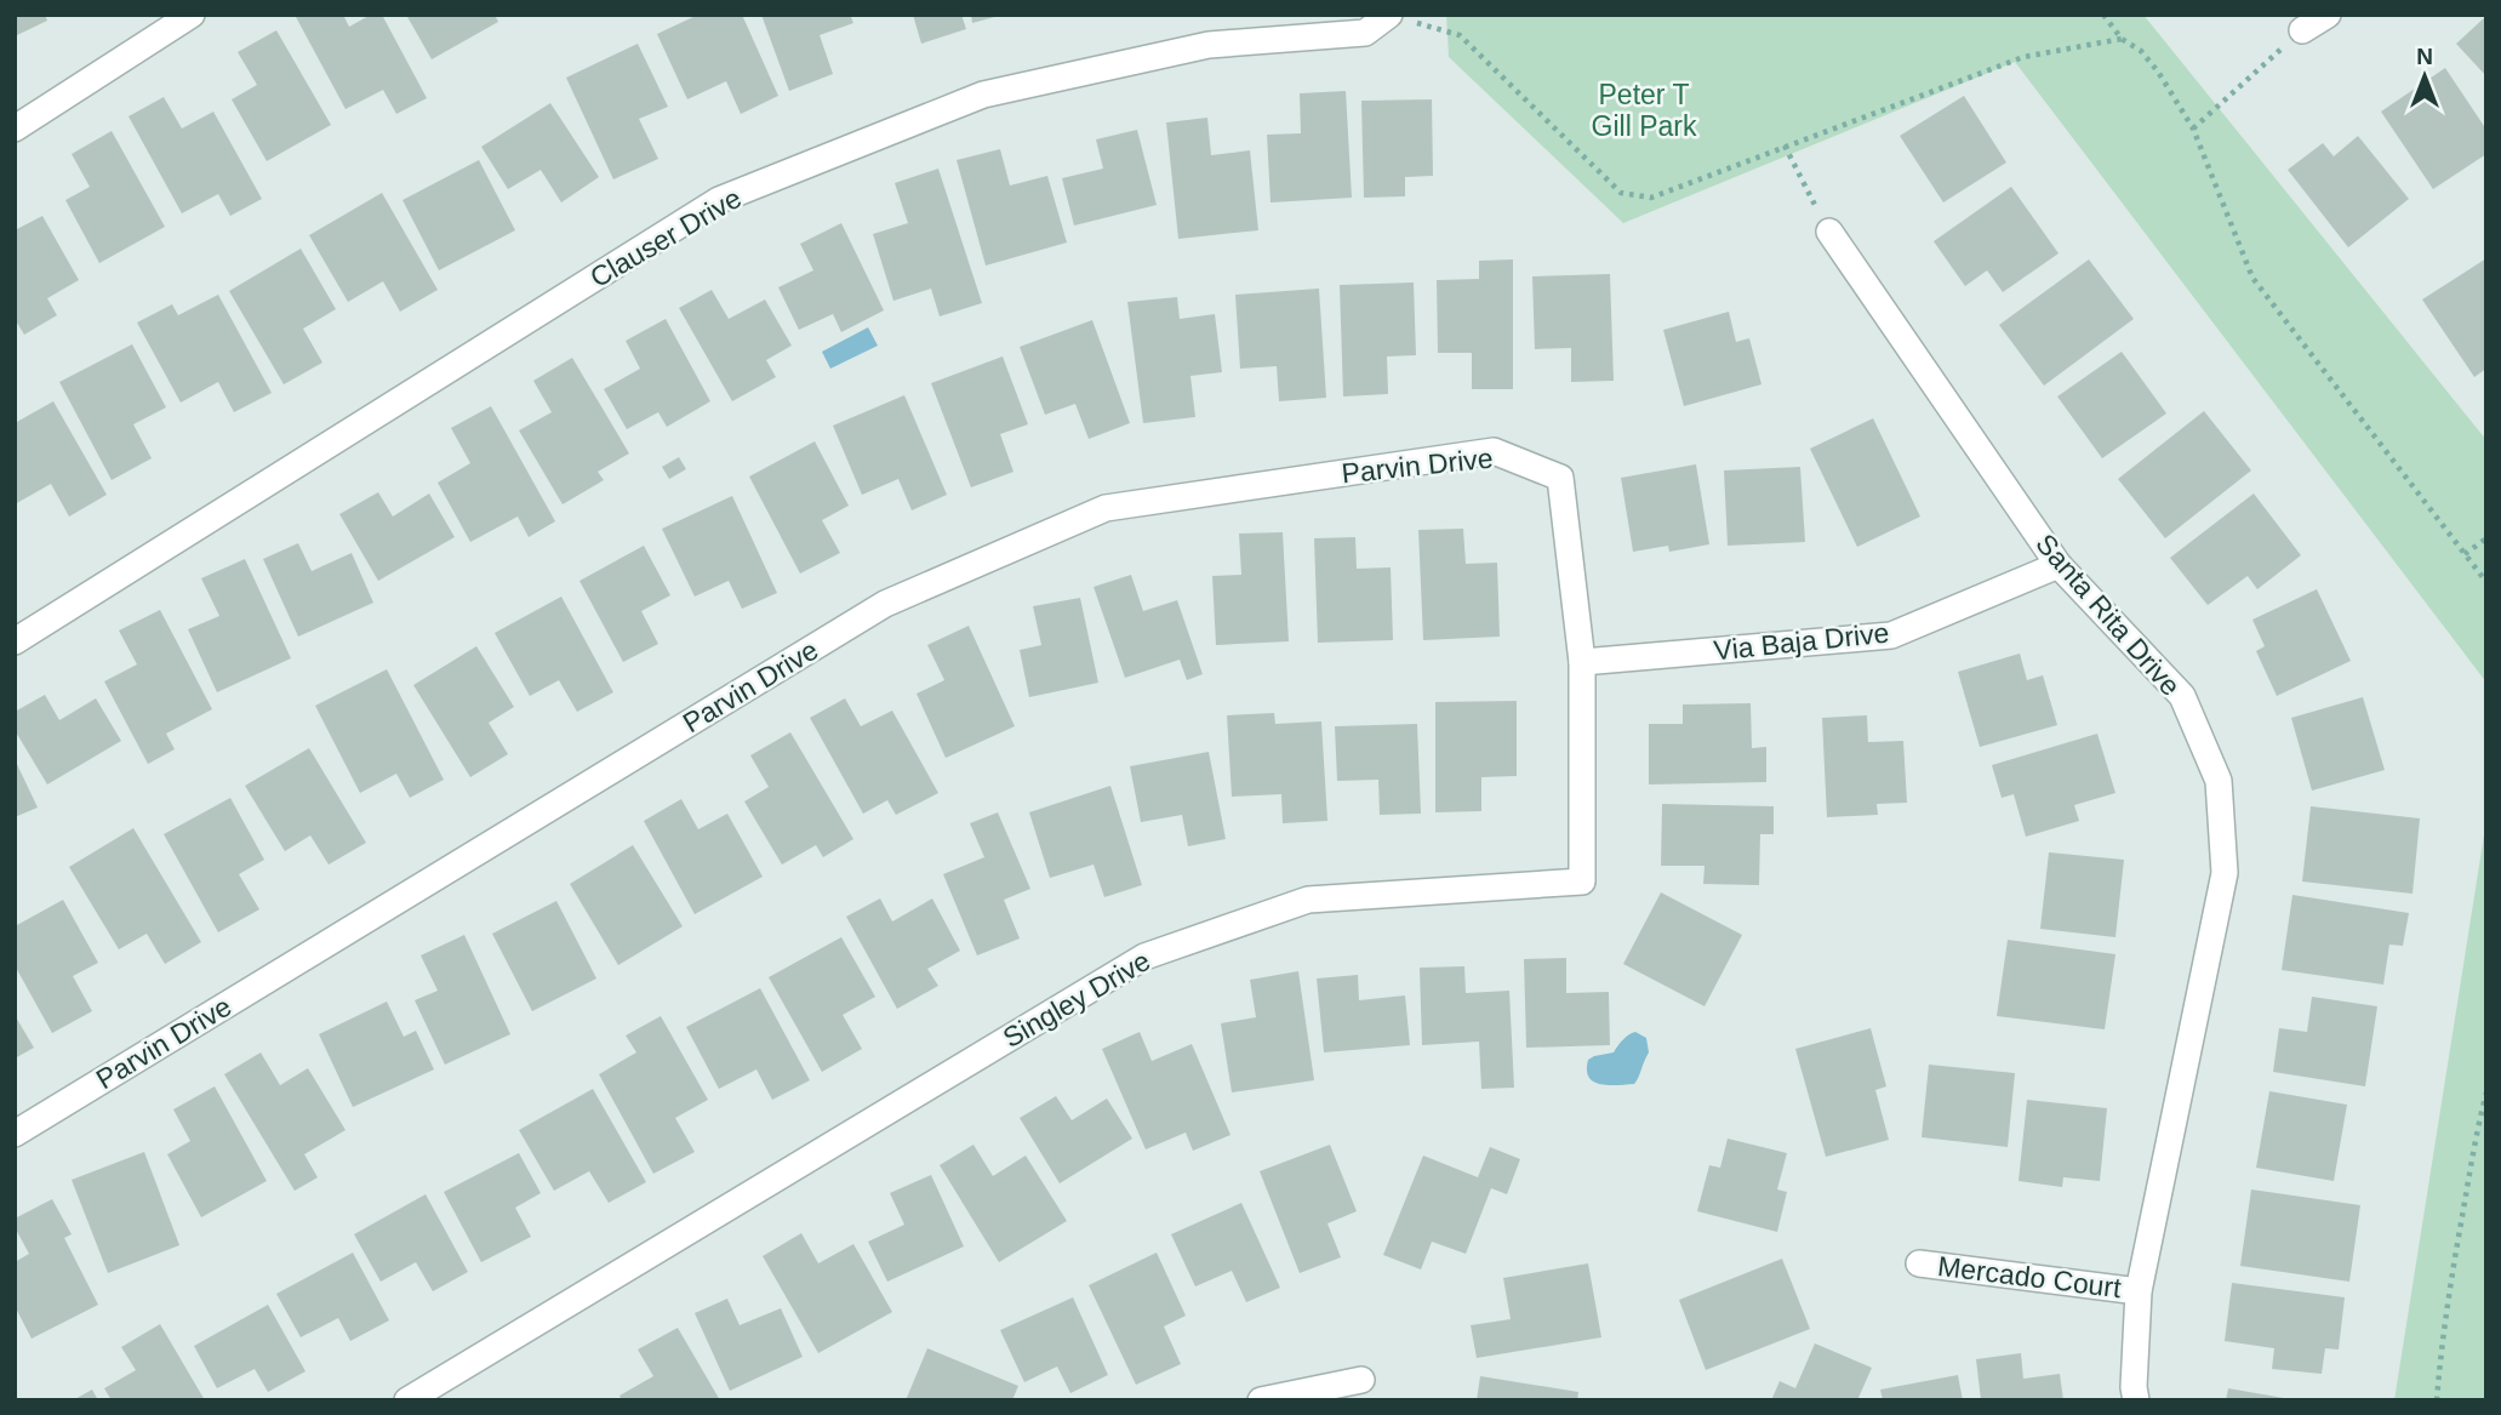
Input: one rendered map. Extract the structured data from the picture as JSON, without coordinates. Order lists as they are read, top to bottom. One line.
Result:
{"streets":{"street":["Clauser Drive","Parvin Drive","Santa Rita Drive","Via Baja Drive","Singley Drive","Mercado Court"]},"crossings":[["Parvin Drive","Singley Drive"],["Santa Rita Drive","Via Baja Drive"],["Santa Rita Drive","Mercado Court"],["Via Baja Drive","Singley Drive"]],"parks":["Peter T Gill Park"],"north":"top"}
